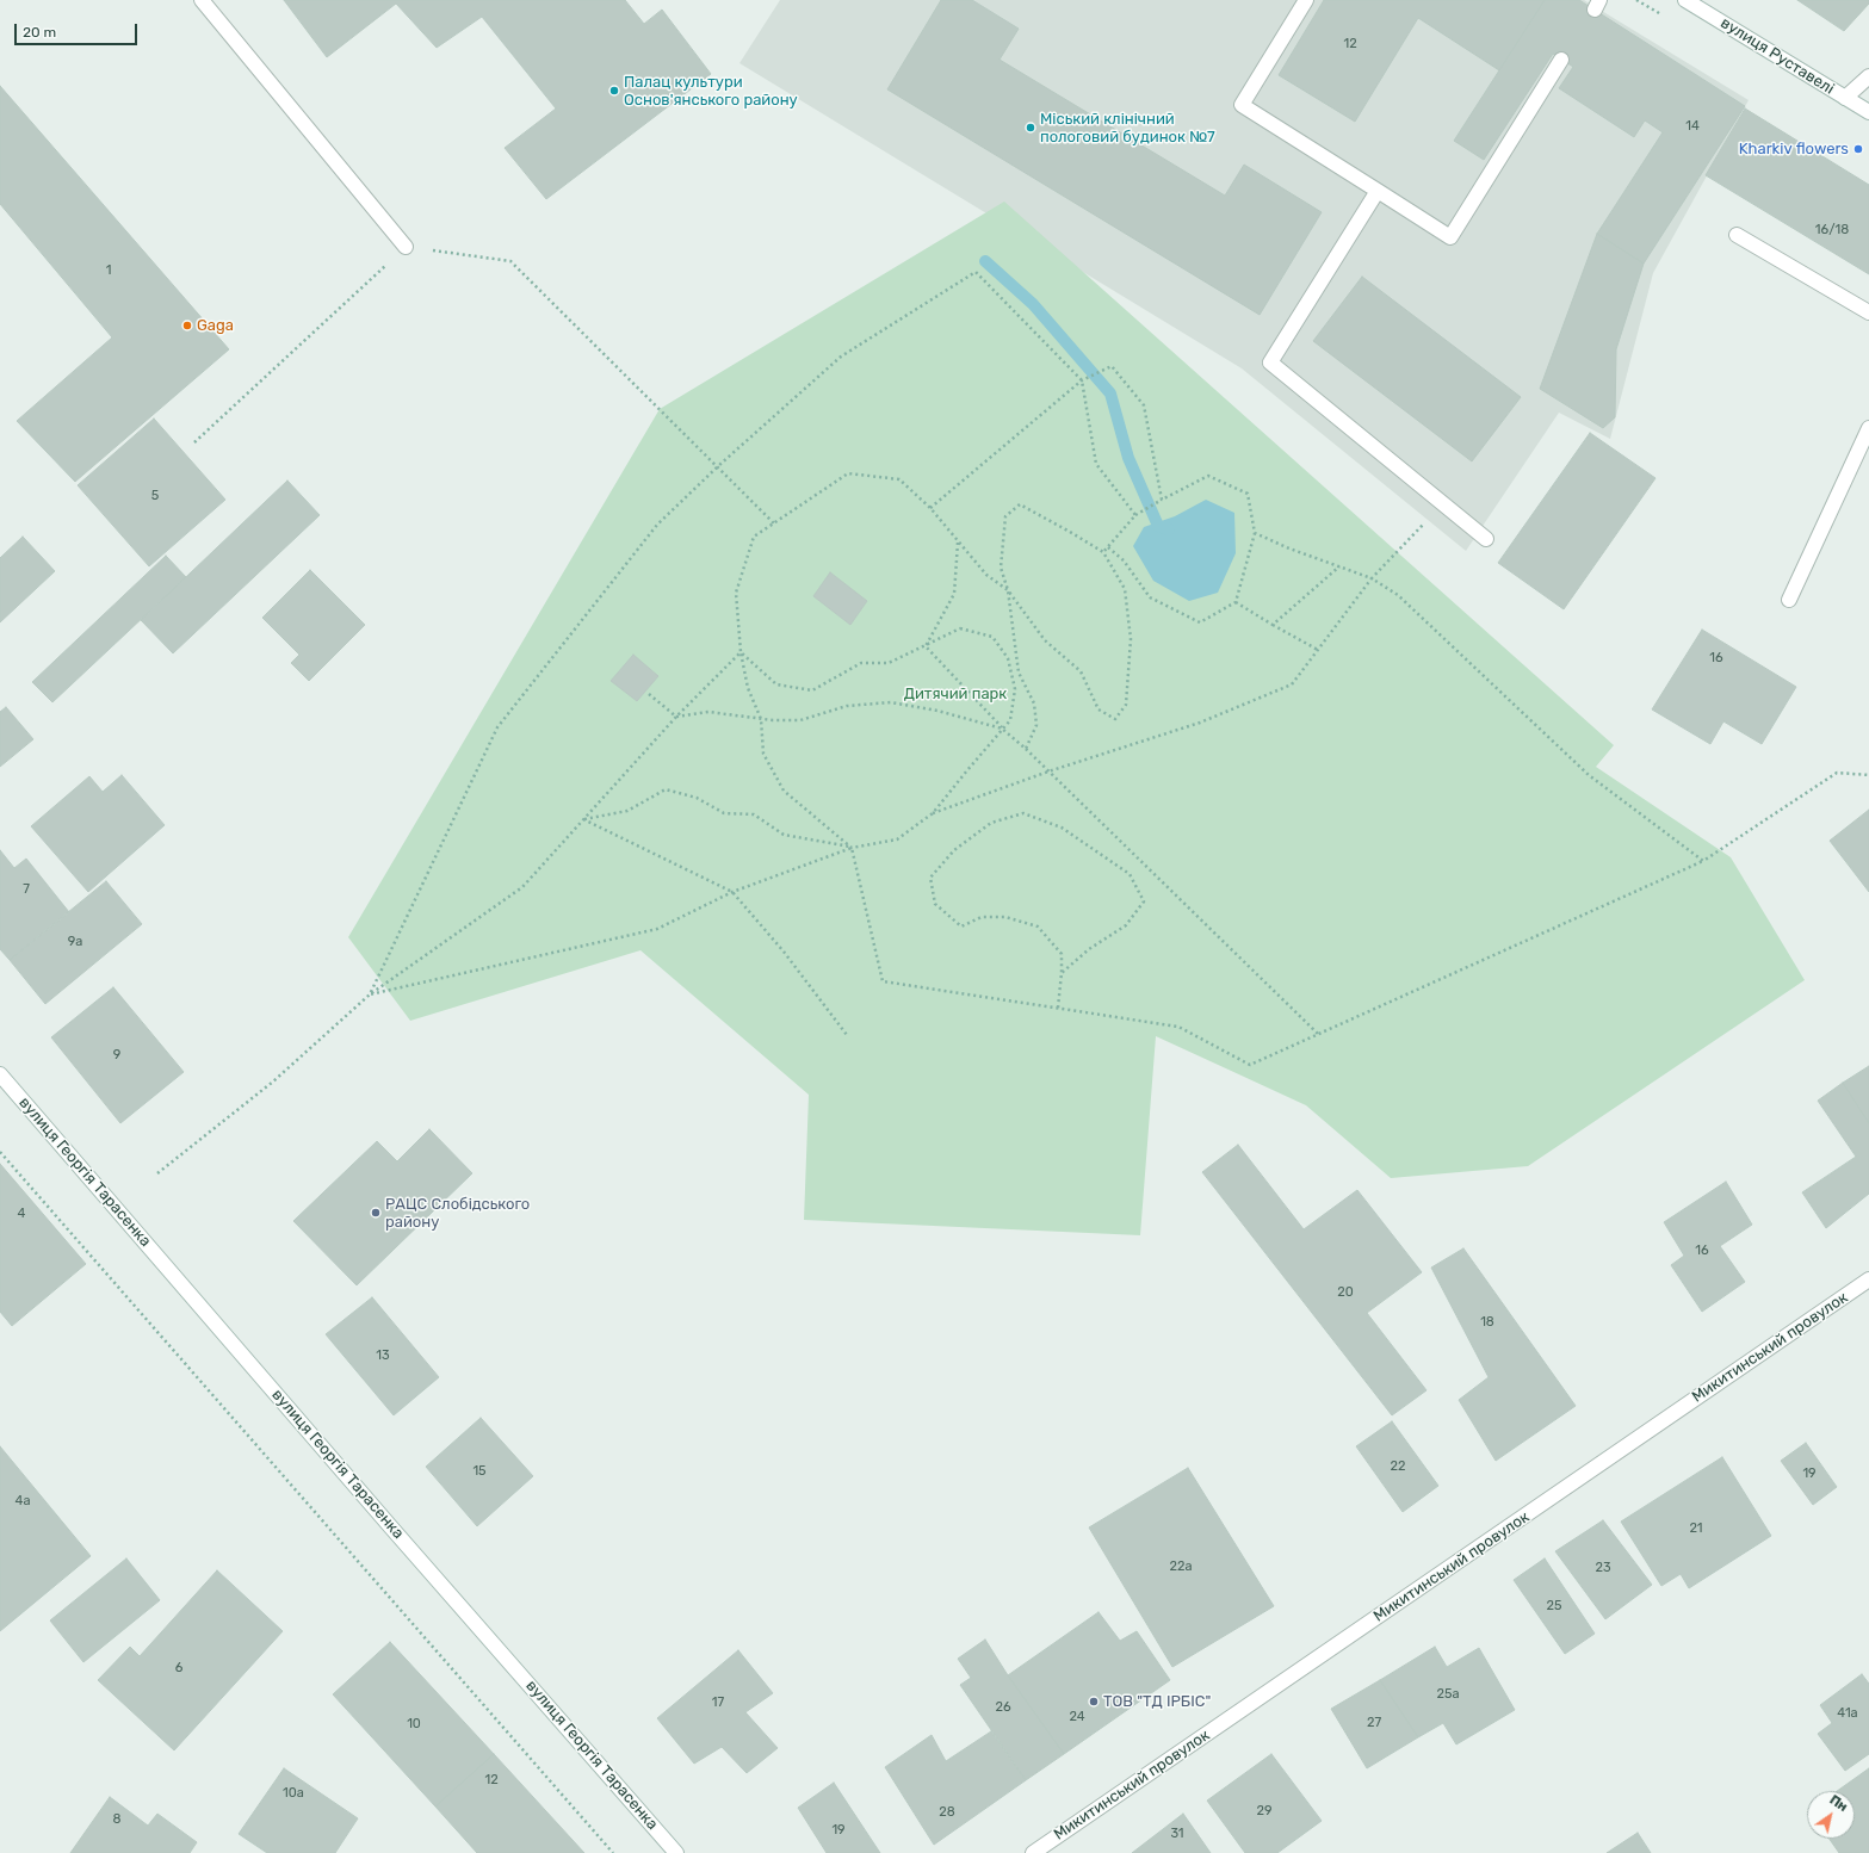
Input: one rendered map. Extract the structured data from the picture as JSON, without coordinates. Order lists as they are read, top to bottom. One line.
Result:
{"streets":{"street":["вулиця Руставелі","вулиця Георгія Тарасенка","Микитинський провулок"]},"parks":["Дитячий парк"],"places":["Палац культури Основ'янського району","Міський клінічний пологовий будинок №7","Kharkiv flowers","Gaga","РАЦС Слобідського району","ТОВ \"ТД ІРБІС\""],"house_numbers":["12","14","16/18","1","5","16","7","9а","9","4","16","20","18","13","22","15","19","4а","21","22а","23","25","6","25а","17","26","41а","24","27","10","12","10а","29","28","8","19","31"],"scale_bar":"20 m","north":"top right"}
